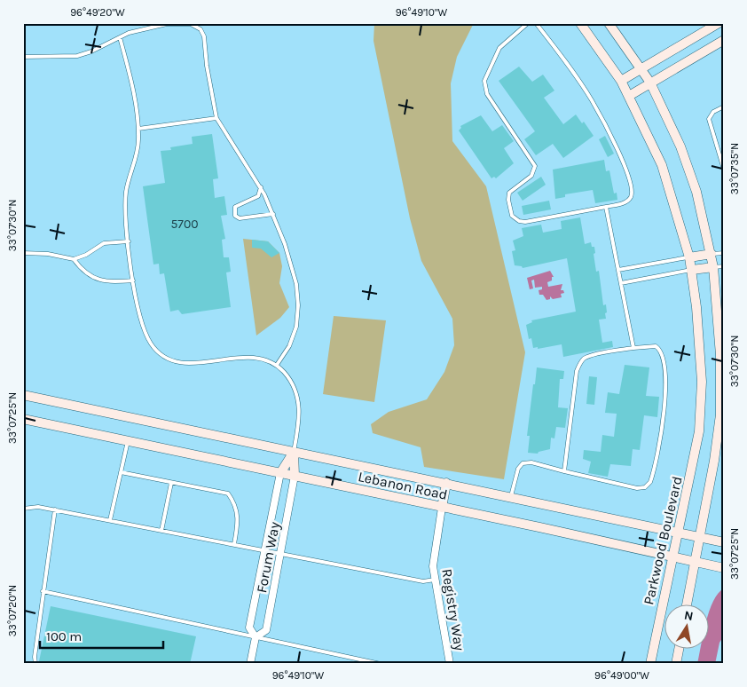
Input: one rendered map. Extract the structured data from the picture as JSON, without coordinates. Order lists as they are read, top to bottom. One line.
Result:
{"streets":{"main road":["Lebanon Road","Parkwood Boulevard"],"street":["Forum Way","Registry Way"]},"crossings":[["Lebanon Road","Parkwood Boulevard"],["Lebanon Road","Forum Way"],["Lebanon Road","Registry Way"]],"house_numbers":["5700"],"scale_bar":"100 m","north":"top","coordinates":["96°49'20\"W","96°49'10\"W","33°07'35\"N","33°07'30\"N","33°07'25\"N","33°07'20\"N","96°49'00\"W"]}
